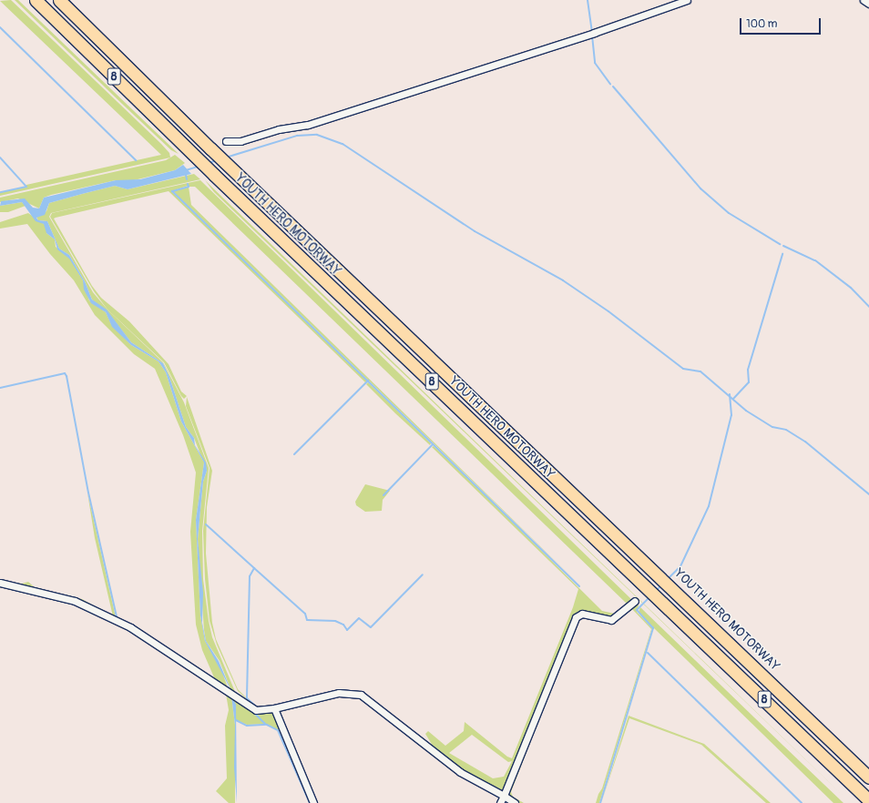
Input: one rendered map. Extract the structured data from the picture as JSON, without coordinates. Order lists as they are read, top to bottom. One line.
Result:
{"streets":{"highway":["8","YOUTH HERO MOTORWAY"]},"scale_bar":"100 m"}
